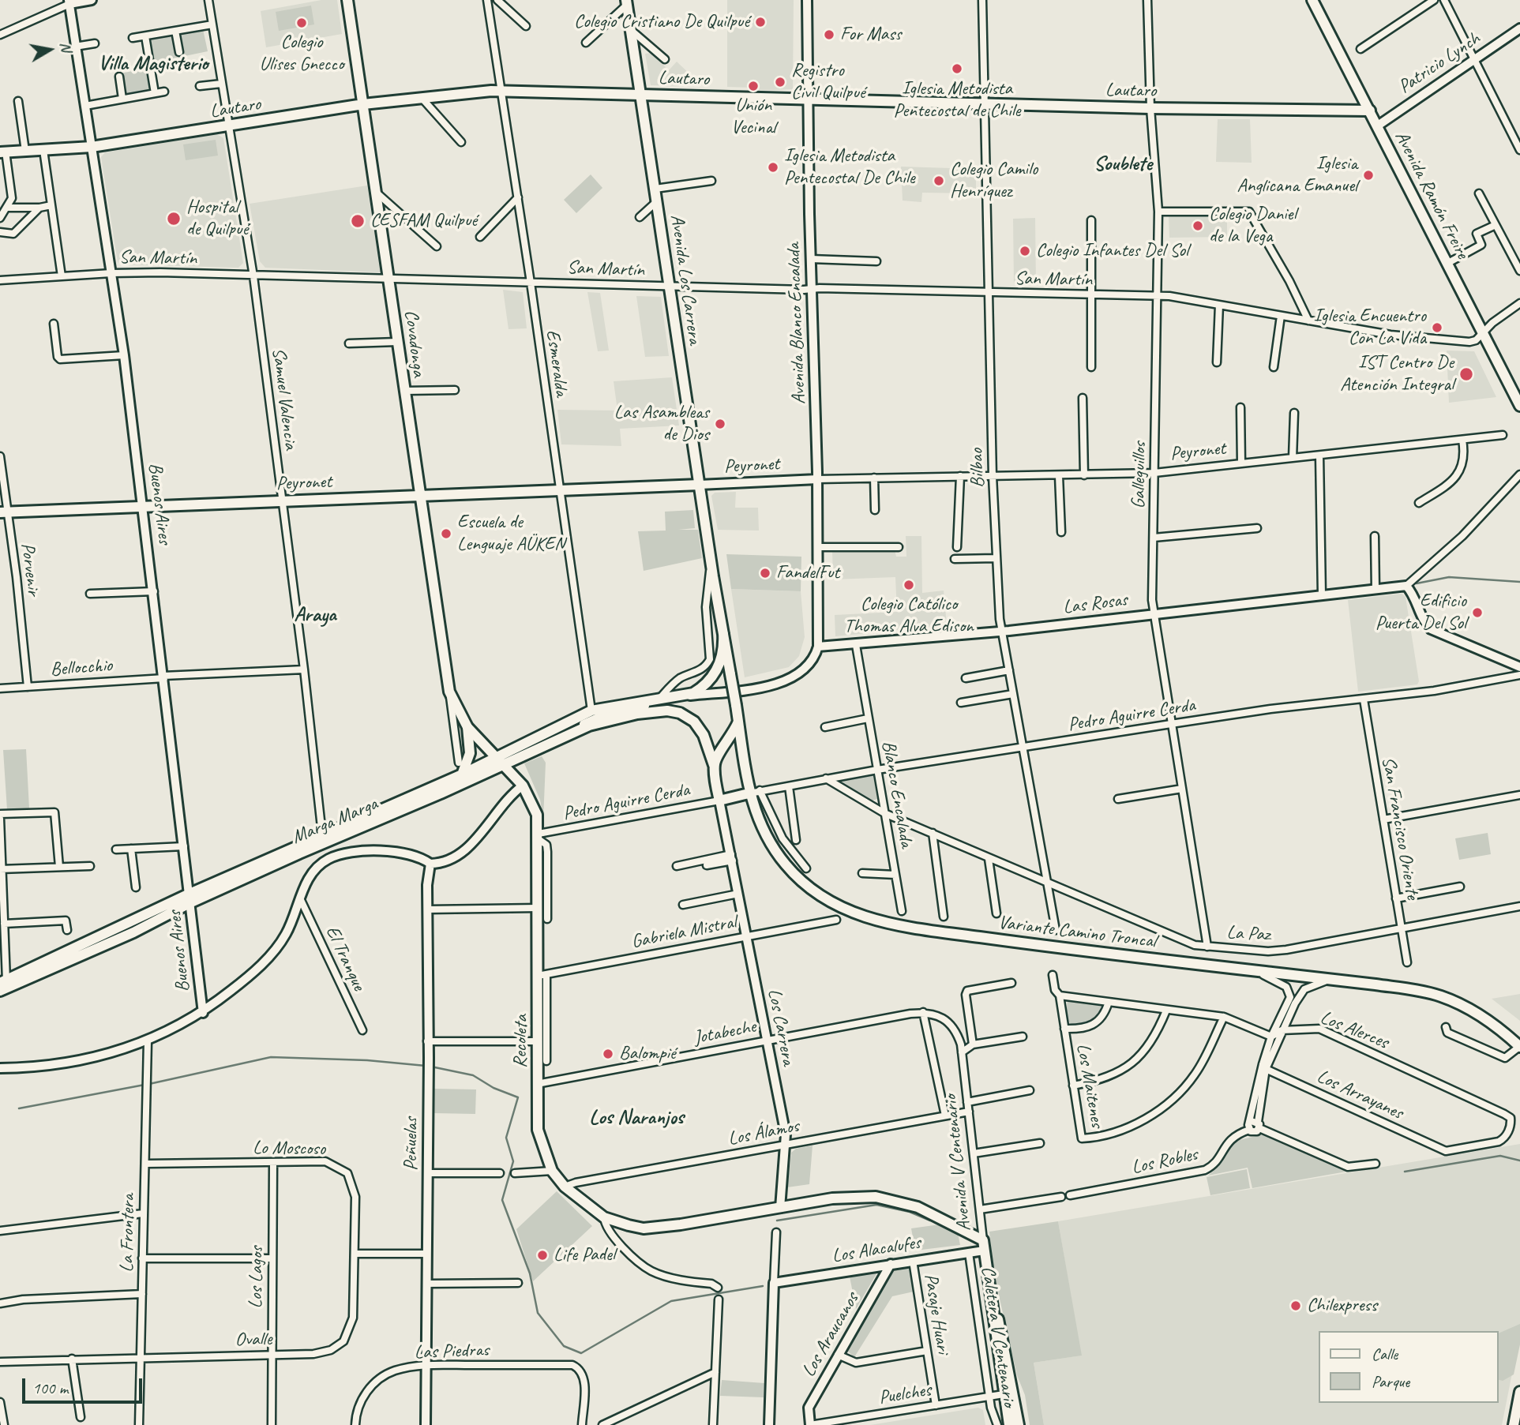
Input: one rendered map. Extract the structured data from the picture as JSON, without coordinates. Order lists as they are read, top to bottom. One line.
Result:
{"streets":{"main road":["Lautaro","Avenida Ramón Freire","Avenida Los Carrera","Covadonga","Peyronet","Marga Marga","Variante Camino Troncal","Recoleta","Avenida V Centenario"],"street":["Patricio Lynch","San Martín","Avenida Blanco Encalada","Esmeralda","Samuel Valencia","Bilbao","Galleguillos","Buenos Aires","Porvenir","Las Rosas","Bellocchio","Pedro Aguirre Cerda","Blanco Encalada","San Francisco Oriente","Gabriela Mistral","La Paz","El Tranque","Los Carrera","Los Alerces","Jotabeche","Los Maitenes","Los Arrayanes","Los Álamos","Peñuelas","Lo Moscoso","Los Robles","La Frontera","Los Alacalufes","Los Lagos","Pasaje Huari","Los Araucanos","Caletera V Centenario","Ovalle","Las Piedras","Puelches"]},"crossings":[["Patricio Lynch","Avenida Ramón Freire"],["Lautaro","Avenida Ramón Freire"],["Lautaro","Avenida Los Carrera"],["Lautaro","Avenida Blanco Encalada"],["Lautaro","Covadonga"],["Lautaro","Esmeralda"],["Lautaro","Samuel Valencia"],["Lautaro","Bilbao"],["Lautaro","Galleguillos"],["Lautaro","Buenos Aires"],["Avenida Ramón Freire","San Martín"],["San Martín","Avenida Los Carrera"],["San Martín","Avenida Blanco Encalada"],["San Martín","Covadonga"],["San Martín","Esmeralda"],["San Martín","Samuel Valencia"],["San Martín","Bilbao"],["San Martín","Galleguillos"],["San Martín","Buenos Aires"],["Avenida Los Carrera","Peyronet"],["Avenida Los Carrera","Marga Marga"],["Avenida Los Carrera","Variante Camino Troncal"],["Avenida Blanco Encalada","Peyronet"],["Avenida Blanco Encalada","Las Rosas"],["Avenida Blanco Encalada","Marga Marga"],["Covadonga","Peyronet"],["Covadonga","Marga Marga"],["Covadonga","Recoleta"],["Esmeralda","Peyronet"],["Esmeralda","Marga Marga"],["Samuel Valencia","Peyronet"],["Samuel Valencia","Bellocchio"],["Samuel Valencia","Marga Marga"],["Peyronet","Bilbao"],["Peyronet","Galleguillos"],["Peyronet","Buenos Aires"],["Peyronet","Porvenir"],["Bilbao","Las Rosas"],["Bilbao","Pedro Aguirre Cerda"],["Bilbao","La Paz"],["Galleguillos","Las Rosas"],["Galleguillos","Pedro Aguirre Cerda"],["Galleguillos","La Paz"],["Buenos Aires","Bellocchio"],["Buenos Aires","Marga Marga"],["Porvenir","Bellocchio"],["Las Rosas","Blanco Encalada"],["Las Rosas","Marga Marga"],["Pedro Aguirre Cerda","Blanco Encalada"],["Pedro Aguirre Cerda","San Francisco Oriente"],["Pedro Aguirre Cerda","Variante Camino Troncal"],["Pedro Aguirre Cerda","La Paz"],["Pedro Aguirre Cerda","Los Carrera"],["Pedro Aguirre Cerda","Recoleta"],["Blanco Encalada","La Paz"],["Marga Marga","Recoleta"],["San Francisco Oriente","La Paz"],["Gabriela Mistral","Los Carrera"],["Gabriela Mistral","Recoleta"],["Los Carrera","Jotabeche"],["Los Carrera","Recoleta"],["Los Carrera","Los Álamos"],["Los Alerces","Los Arrayanes"],["Jotabeche","Recoleta"],["Jotabeche","Avenida V Centenario"],["Recoleta","Los Álamos"],["Recoleta","Avenida V Centenario"],["Recoleta","Los Alacalufes"],["Los Álamos","Avenida V Centenario"],["Peñuelas","Las Piedras"],["Lo Moscoso","La Frontera"],["Lo Moscoso","Los Lagos"],["Lo Moscoso","Ovalle"],["Avenida V Centenario","Los Alacalufes"],["Avenida V Centenario","Puelches"],["La Frontera","Ovalle"],["Los Alacalufes","Pasaje Huari"],["Los Alacalufes","Los Araucanos"],["Los Alacalufes","Caletera V Centenario"],["Los Lagos","Ovalle"],["Pasaje Huari","Puelches"],["Los Araucanos","Puelches"],["Caletera V Centenario","Puelches"]],"districts":["Villa Magisterio","Soublete","Araya","Los Naranjos"],"places":["Colegio Cristiano De Quilpué","Colegio Ulises Gnecco","For Mass","Iglesia Metodista Pentecostal de Chile","Registro Civil Quilpué","Unión Vecinal","Iglesia Metodista Pentecostal De Chile","Iglesia Anglicana Emanuel","Colegio Camilo Henríquez","Hospital de Quilpué","CESFAM Quilpué","Colegio Daniel de la Vega","Colegio Infantes Del Sol","Iglesia Encuentro Con La Vida","IST Centro De Atención Integral","Las Asambleas de Dios","Escuela de Lenguaje AÜKEN","FandelFut","Colegio Católico Thomas Alva Edison","Edificio Puerta Del Sol","Balompié","Life Padel","Chilexpress"],"legend":["Calle","Parque"],"scale_bar":"100 m","north":"right"}
